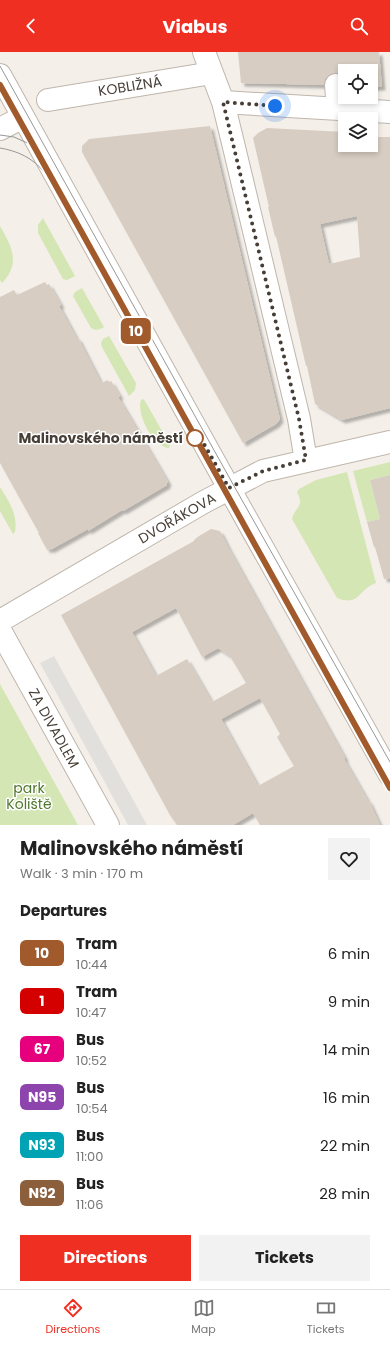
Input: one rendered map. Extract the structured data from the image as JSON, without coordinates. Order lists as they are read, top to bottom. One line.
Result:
{"streets":{"street":["KOBLIŽNÁ","DVOŘÁKOVA","ZA DIVADLEM"]},"parks":["park Koliště"],"places":["Malinovského náměstí"],"lines":["tram line 10"],"page":{"header":"Viabus","on_map":"10","heading":[["Malinovského náměstí","Walk · 3 min · 170 m"],"Departures"],"list":[{"mark":"10","name":"Tram","note":"10:44","value":"6 min"},{"mark":"1","name":"Tram","note":"10:47","value":"9 min"},{"mark":"67","name":"Bus","note":"10:52","value":"14 min"},{"mark":"N95","name":"Bus","note":"10:54","value":"16 min"},{"mark":"N93","name":"Bus","note":"11:00","value":"22 min"},{"mark":"N92","name":"Bus","note":"11:06","value":"28 min"}],"buttons":["Directions","Tickets"],"tabs":["Directions","Map","Tickets"]}}
